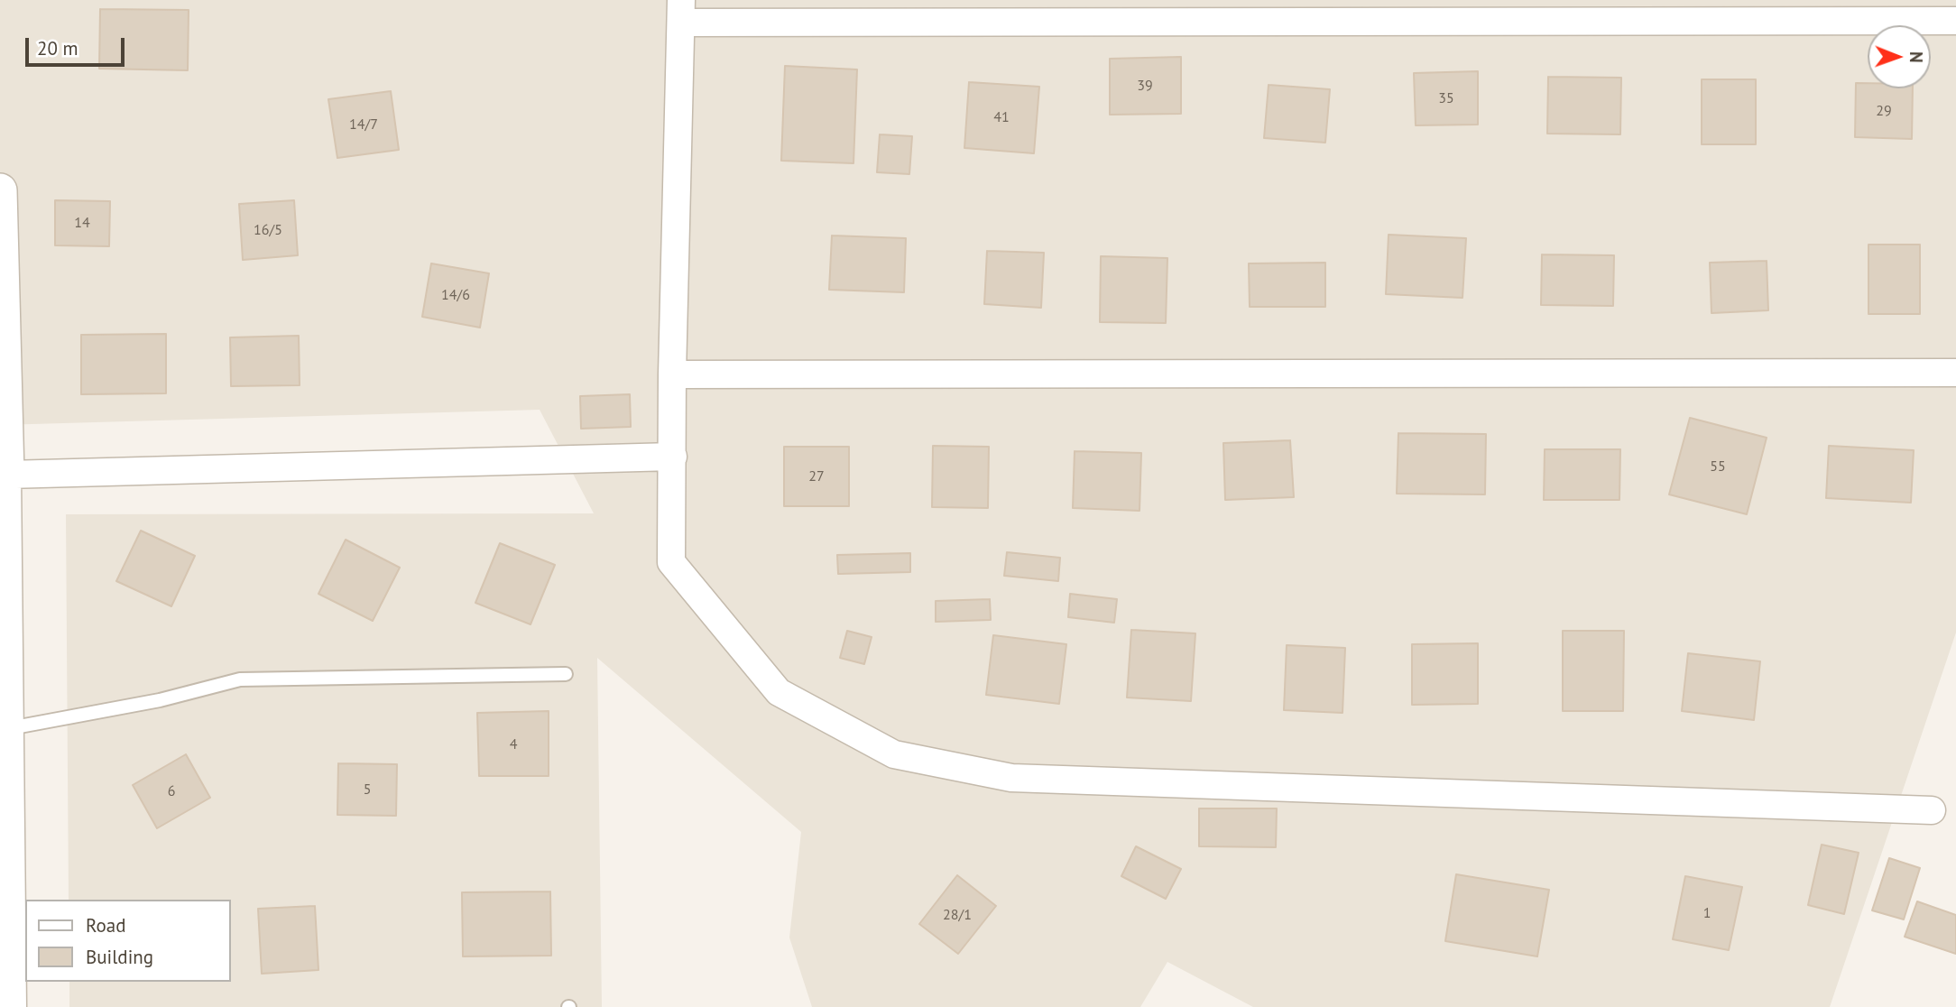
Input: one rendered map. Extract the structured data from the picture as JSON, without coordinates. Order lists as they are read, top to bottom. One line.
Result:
{"house_numbers":["39","35","29","41","14/7","14","16/5","14/6","55","27","4","5","6","1","28/1"],"legend":["Road","Building"],"scale_bar":"20 m","north":"right"}
